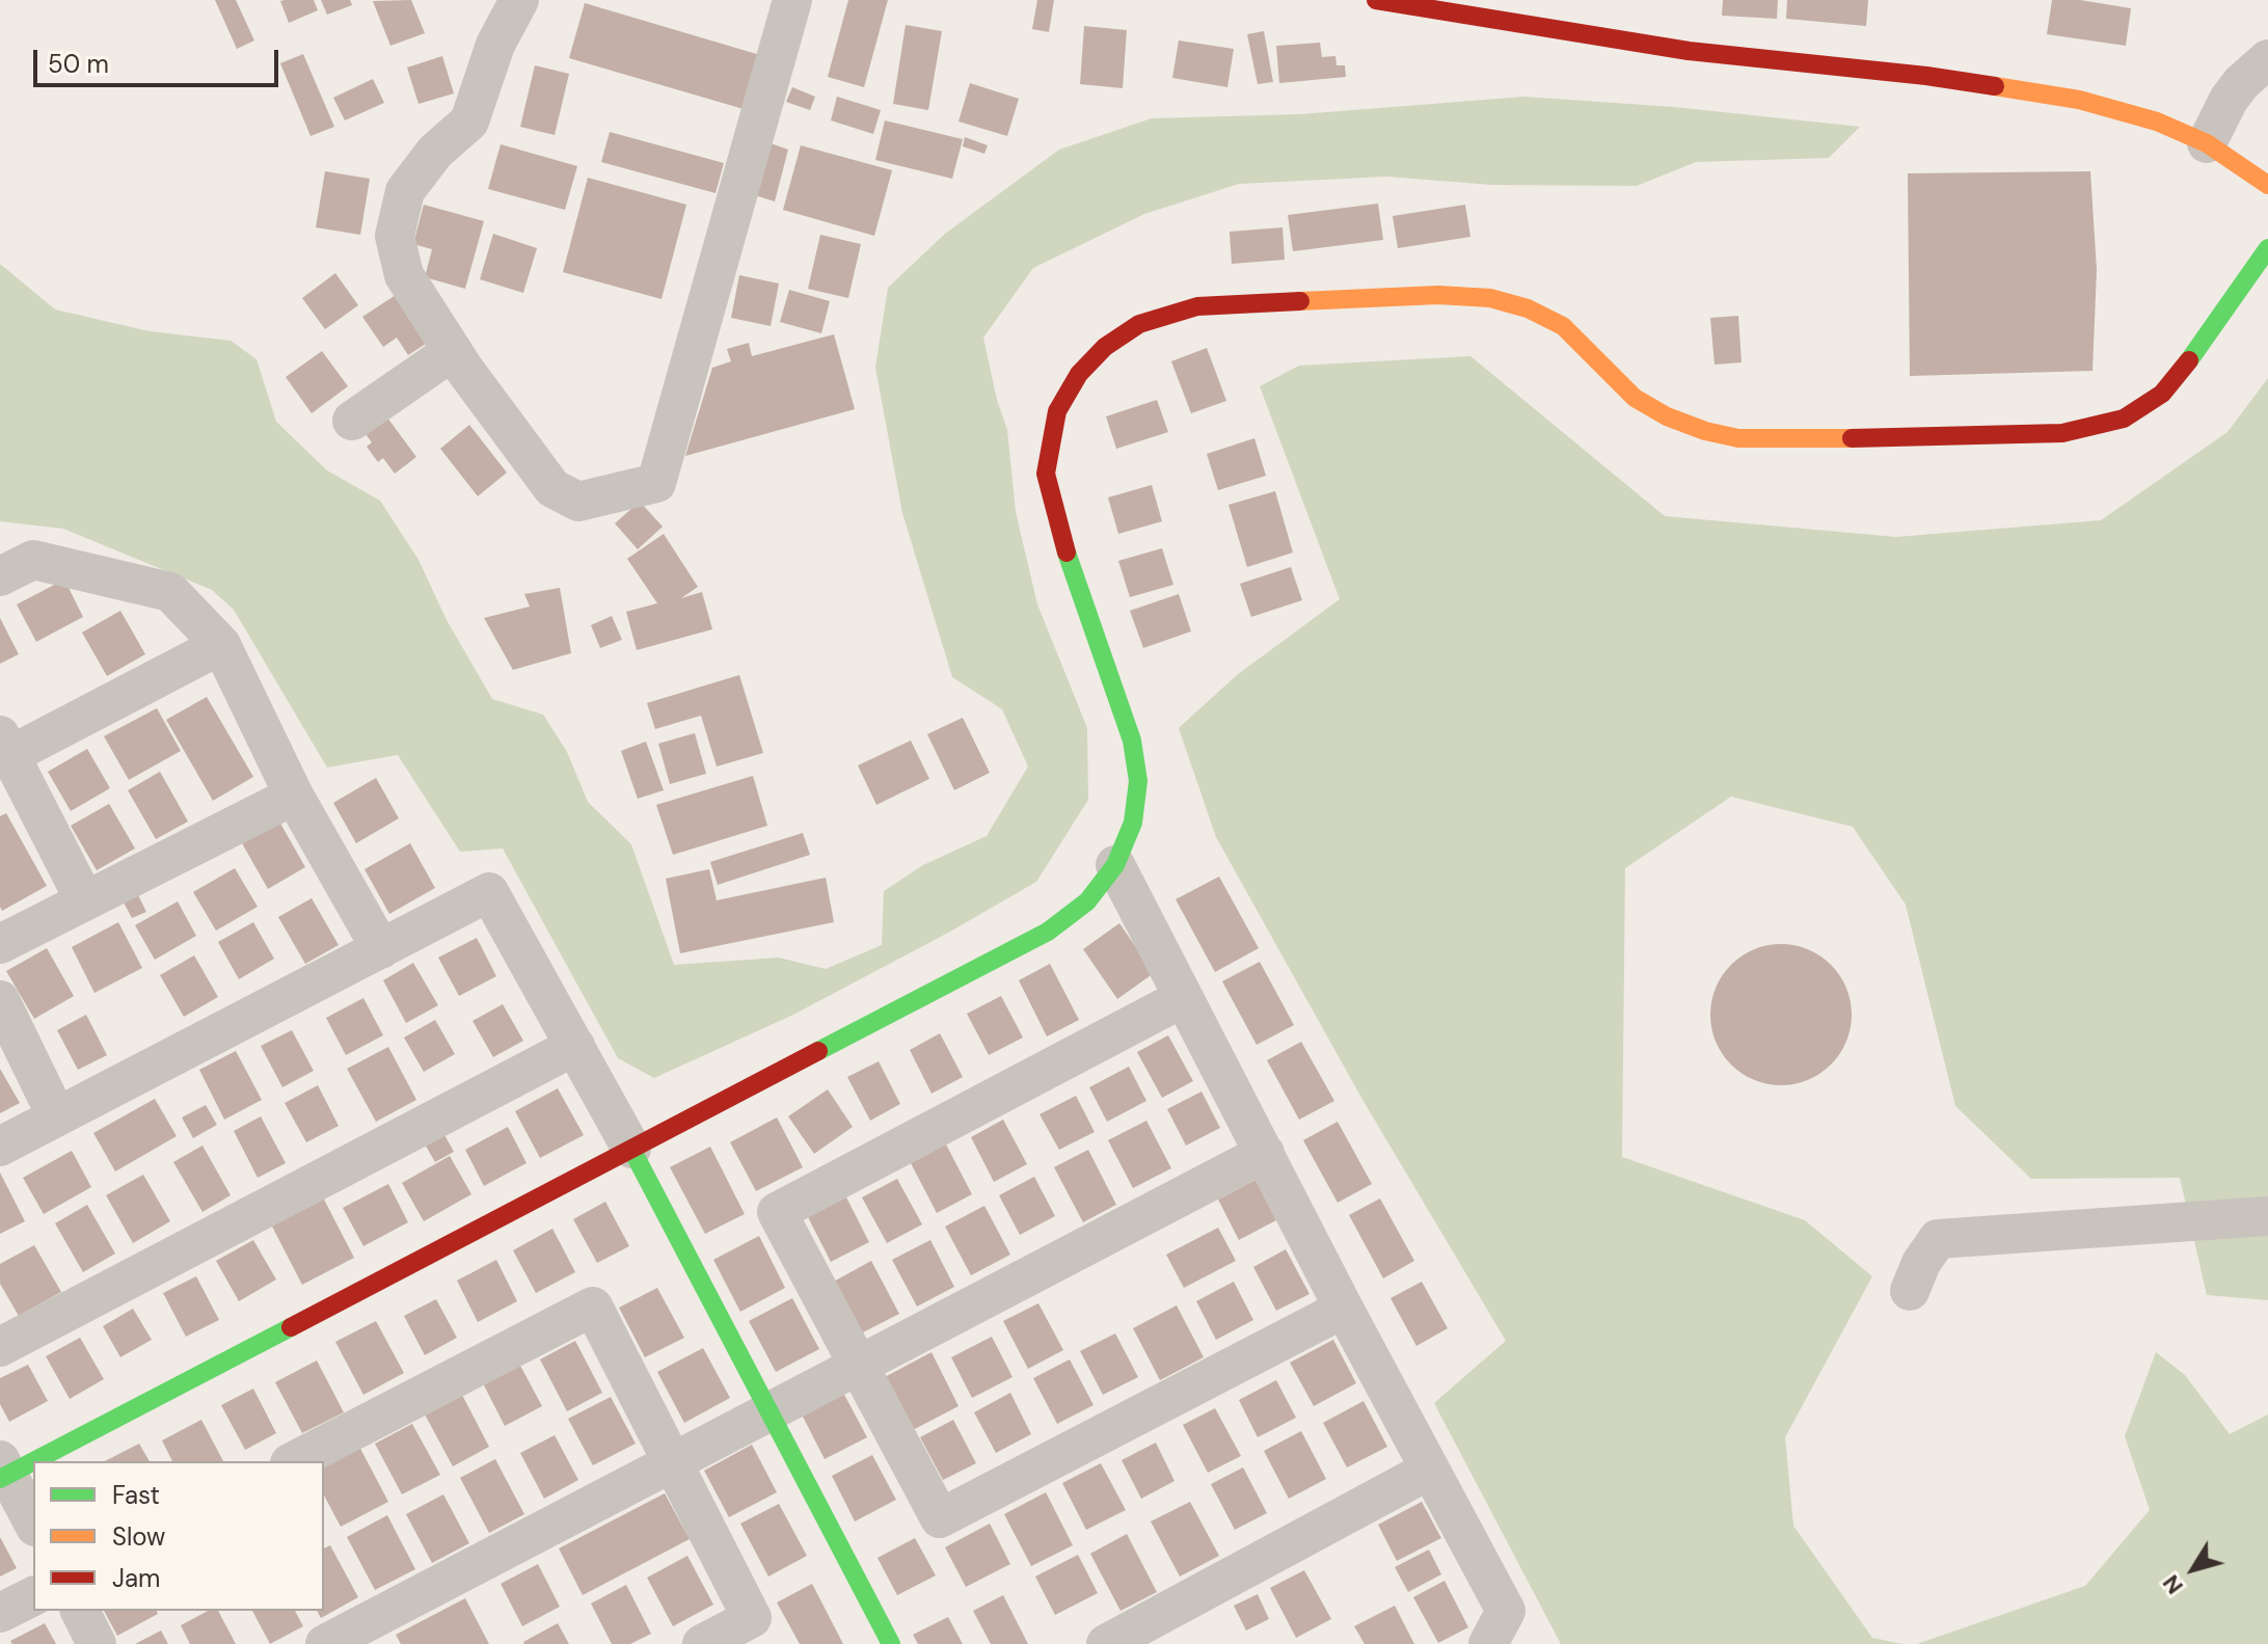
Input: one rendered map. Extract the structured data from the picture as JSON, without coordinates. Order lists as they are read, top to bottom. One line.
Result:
{"legend":["Fast","Slow","Jam"],"scale_bar":"50 m","north":"bottom left"}
